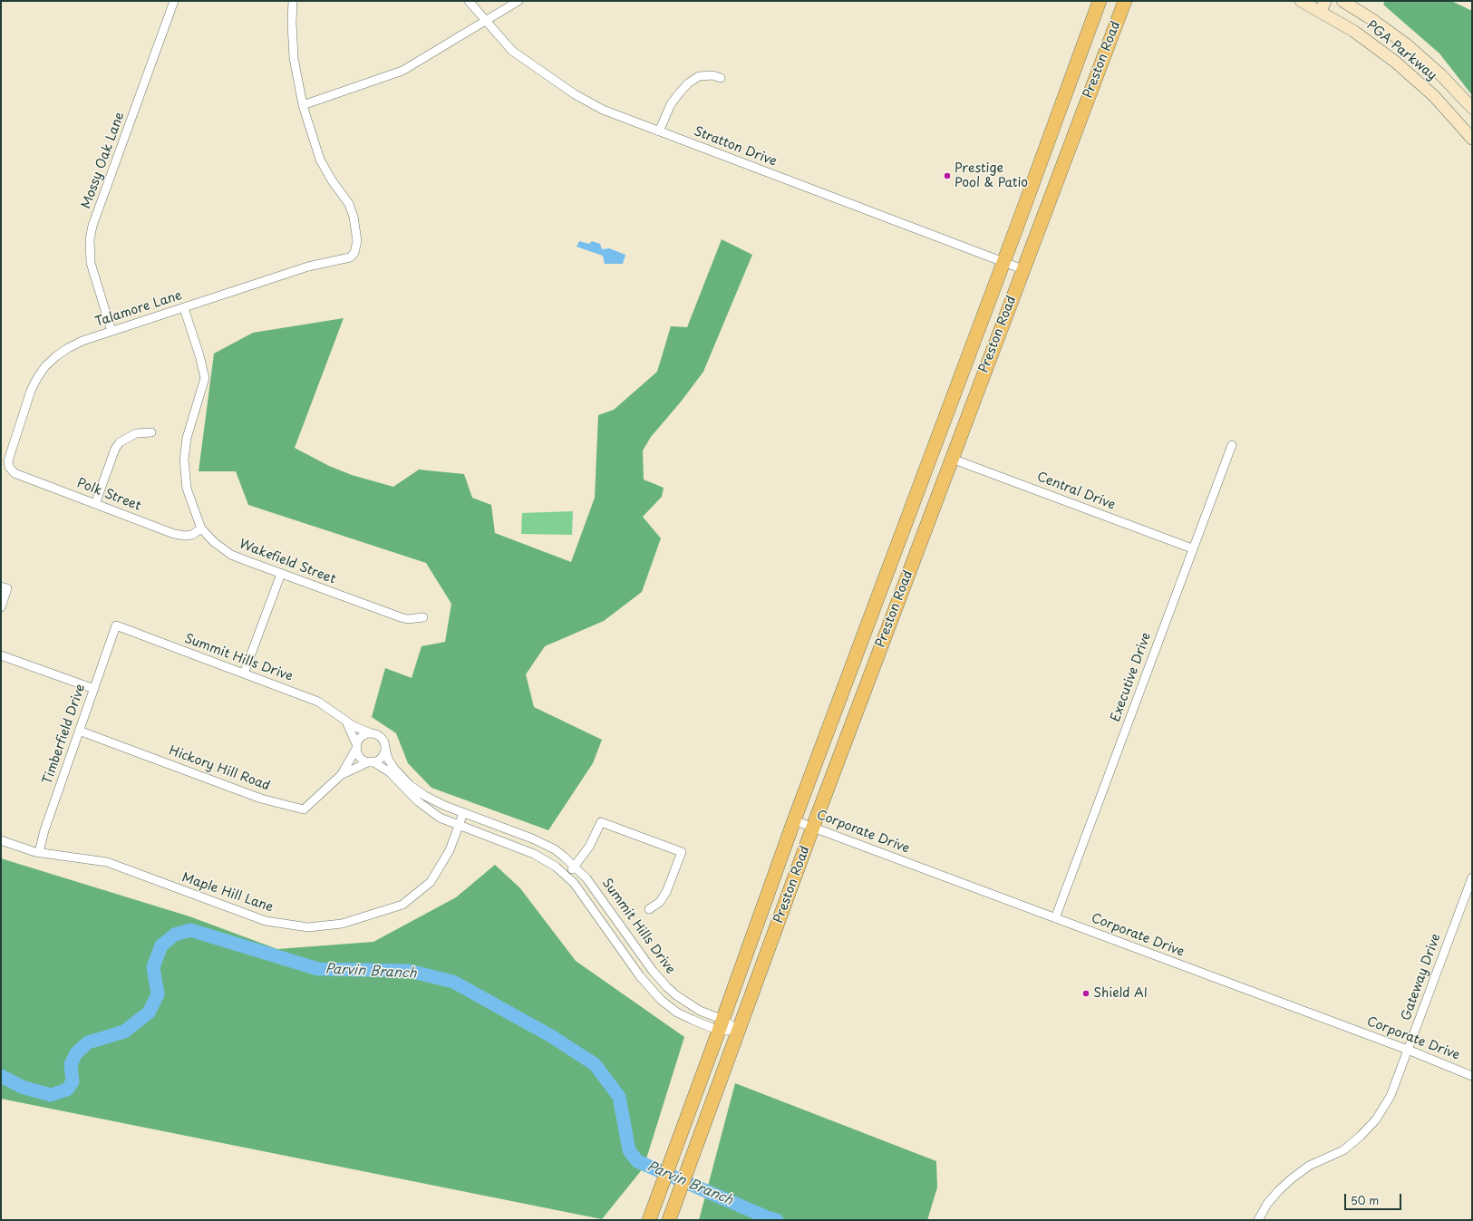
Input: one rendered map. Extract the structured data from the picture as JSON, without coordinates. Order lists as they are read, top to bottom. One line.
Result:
{"streets":{"main road":["PGA Parkway","Preston Road"],"street":["Stratton Drive","Mossy Oak Lane","Talamore Lane","Central Drive","Polk Street","Wakefield Street","Summit Hills Drive","Executive Drive","Timberfield Drive","Hickory Hill Road","Corporate Drive","Maple Hill Lane","Gateway Drive"]},"crossings":[["Preston Road","Stratton Drive"],["Preston Road","Central Drive"],["Preston Road","Summit Hills Drive"],["Preston Road","Corporate Drive"],["Mossy Oak Lane","Talamore Lane"],["Talamore Lane","Polk Street"],["Talamore Lane","Wakefield Street"],["Central Drive","Executive Drive"],["Polk Street","Wakefield Street"],["Summit Hills Drive","Timberfield Drive"],["Summit Hills Drive","Hickory Hill Road"],["Summit Hills Drive","Maple Hill Lane"],["Executive Drive","Corporate Drive"],["Timberfield Drive","Hickory Hill Road"],["Timberfield Drive","Maple Hill Lane"],["Corporate Drive","Gateway Drive"]],"water":["Parvin Branch"],"places":["Prestige Pool & Patio","Shield AI"],"scale_bar":"50 m"}
